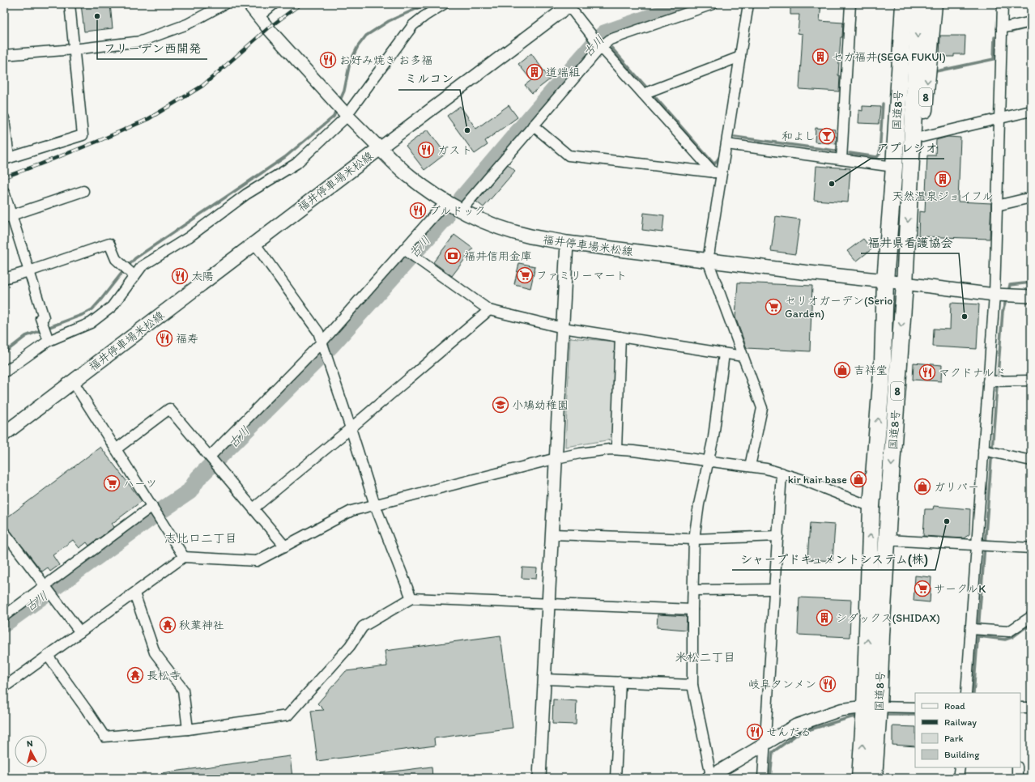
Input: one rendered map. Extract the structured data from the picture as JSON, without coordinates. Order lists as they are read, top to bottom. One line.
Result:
{"streets":{"highway":["8","国道8号"],"main road":["福井停車場米松線"]},"crossings":[["8","国道8号"],["国道8号","福井停車場米松線"]],"districts":["志比口二丁目","米松二丁目"],"water":["古川"],"places":{"other":["フリーデン西開発","ミルコン","アプレシオ","福井県看護協会","シャープドキュメントシステム(株)"],"building":["セガ福井(SEGA FUKUI)","道端組","天然温泉ジョイフル","シダックス(SHIDAX)"],"restaurant":["お好み焼き お多福","ガスト","ブルドック","太陽","福寿","マクドナルド","岐阜タンメン","せんだる"],"bar":["和よし"],"bank":["福井信用金庫"],"supermarket":["ファミリーマート","セリオガーデン(Serio Garden)","ハーツ","サークルK"],"shop":["吉祥堂","kir hair base","ガリバー"],"school or university":["小鳩幼稚園"],"temple":["秋葉神社","長松寺"]},"legend":["Road","Railway","Park","Building"],"north":"top"}
